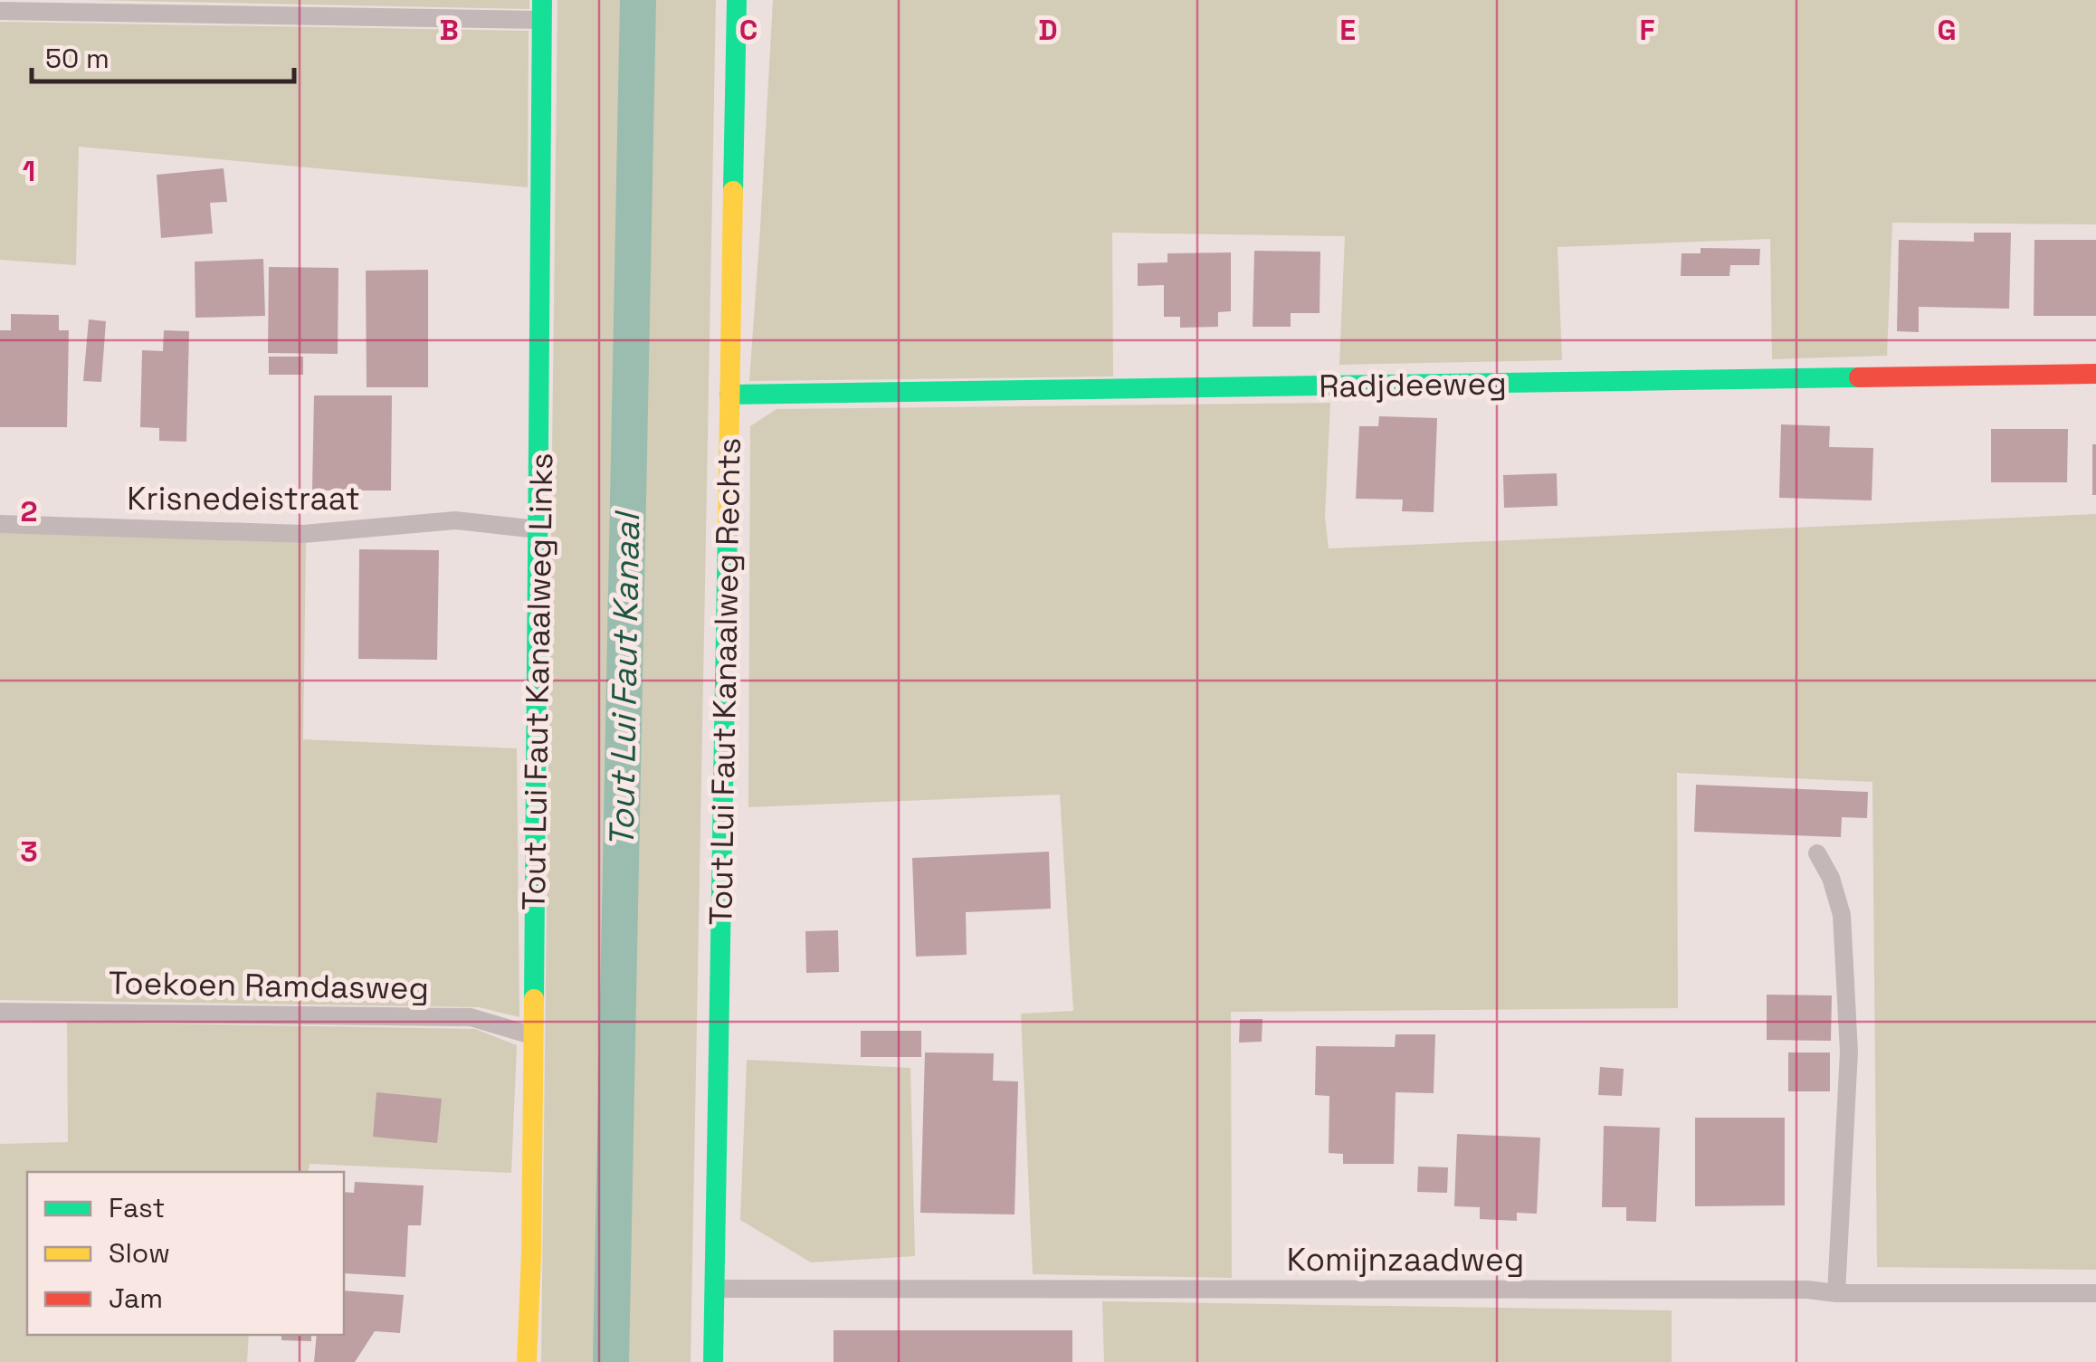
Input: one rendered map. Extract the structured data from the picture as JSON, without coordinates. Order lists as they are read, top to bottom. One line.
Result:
{"streets":{"street":["Radjdeeweg","Tout Lui Faut Kanaalweg Links","Tout Lui Faut Kanaalweg Rechts"],"lane":["Krisnedeistraat","Toekoen Ramdasweg","Komijnzaadweg"]},"crossings":[["Radjdeeweg","Tout Lui Faut Kanaalweg Rechts"],["Krisnedeistraat","Tout Lui Faut Kanaalweg Links"],["Tout Lui Faut Kanaalweg Links","Toekoen Ramdasweg"],["Tout Lui Faut Kanaalweg Rechts","Komijnzaadweg"]],"water":["Tout Lui Faut Kanaal"],"legend":["Fast","Slow","Jam"],"scale_bar":"50 m","grid":{"columns":["B","C","D","E","F","G"],"rows":["1","2","3"]}}
